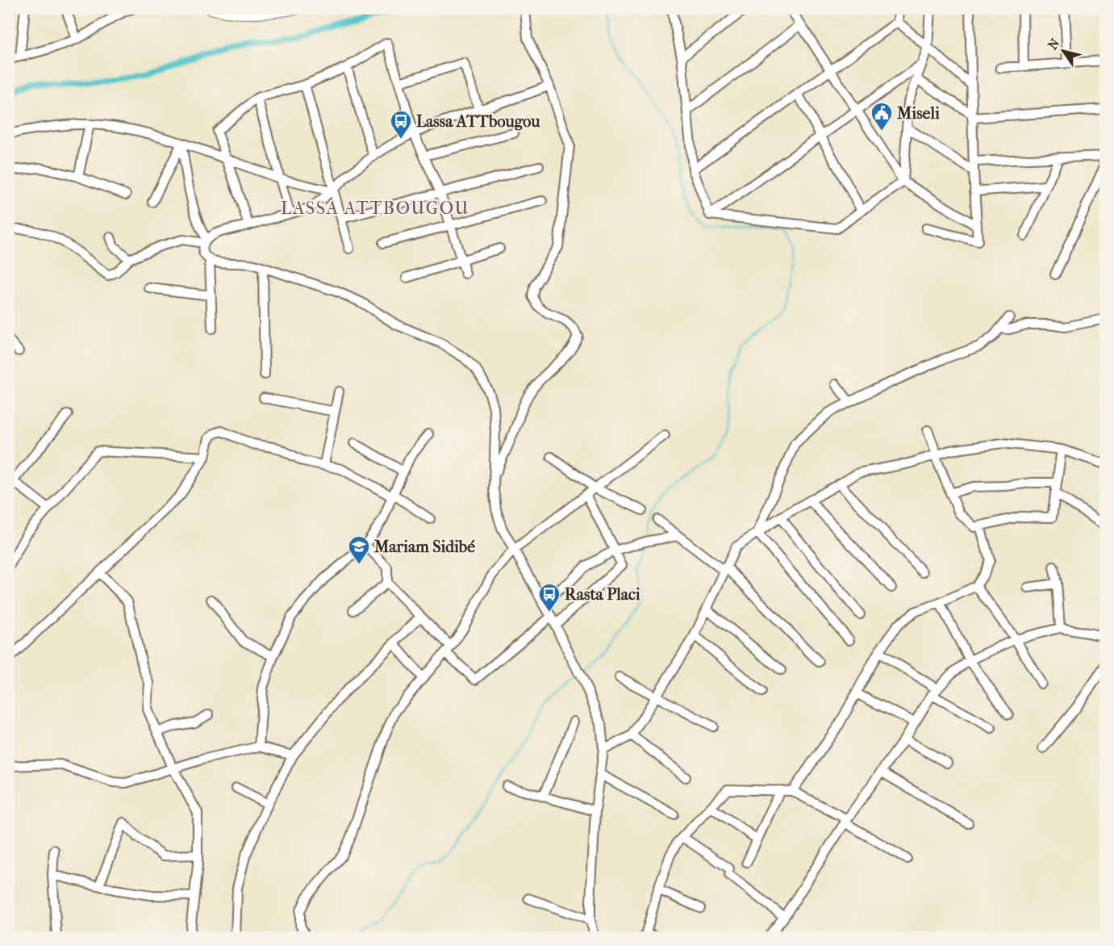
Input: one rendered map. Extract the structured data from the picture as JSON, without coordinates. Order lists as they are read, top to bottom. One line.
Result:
{"districts":["LASSA ATTBOUGOU"],"places":{"public building":["Miseli"],"bus stop":["Lassa ATTbougou","Rasta Placi"],"school or university":["Mariam Sidibé"]},"north":"top left"}
